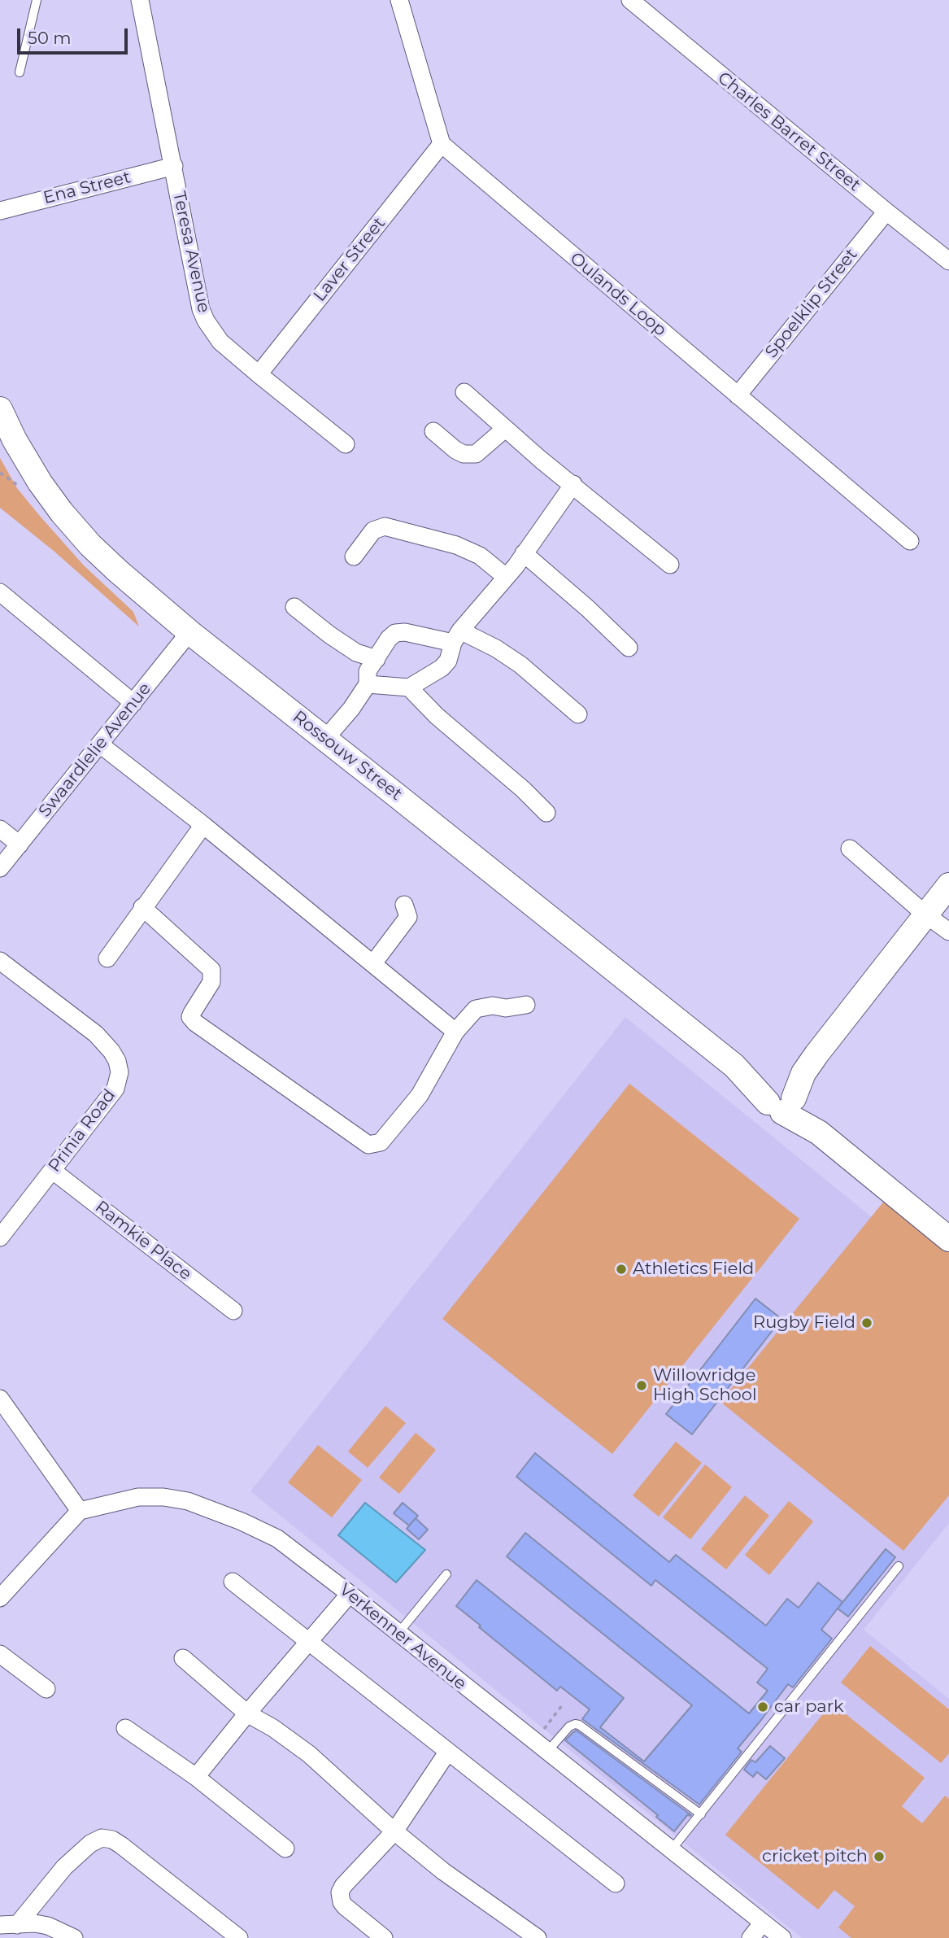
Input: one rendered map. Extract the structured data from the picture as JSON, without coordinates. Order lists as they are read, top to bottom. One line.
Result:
{"streets":{"main road":["Rossouw Street"],"street":["Charles Barret Street","Ena Street","Teresa Avenue","Laver Street","Oulands Loop","Spoelklip Street","Swaardlelie Avenue","Prinia Road","Ramkie Place","Verkenner Avenue"]},"crossings":[["Charles Barret Street","Spoelklip Street"],["Ena Street","Teresa Avenue"],["Teresa Avenue","Laver Street"],["Laver Street","Oulands Loop"],["Oulands Loop","Spoelklip Street"],["Swaardlelie Avenue","Rossouw Street"],["Prinia Road","Ramkie Place"]],"places":["Athletics Field","Rugby Field","Willowridge High School","car park","cricket pitch"],"scale_bar":"50 m"}
